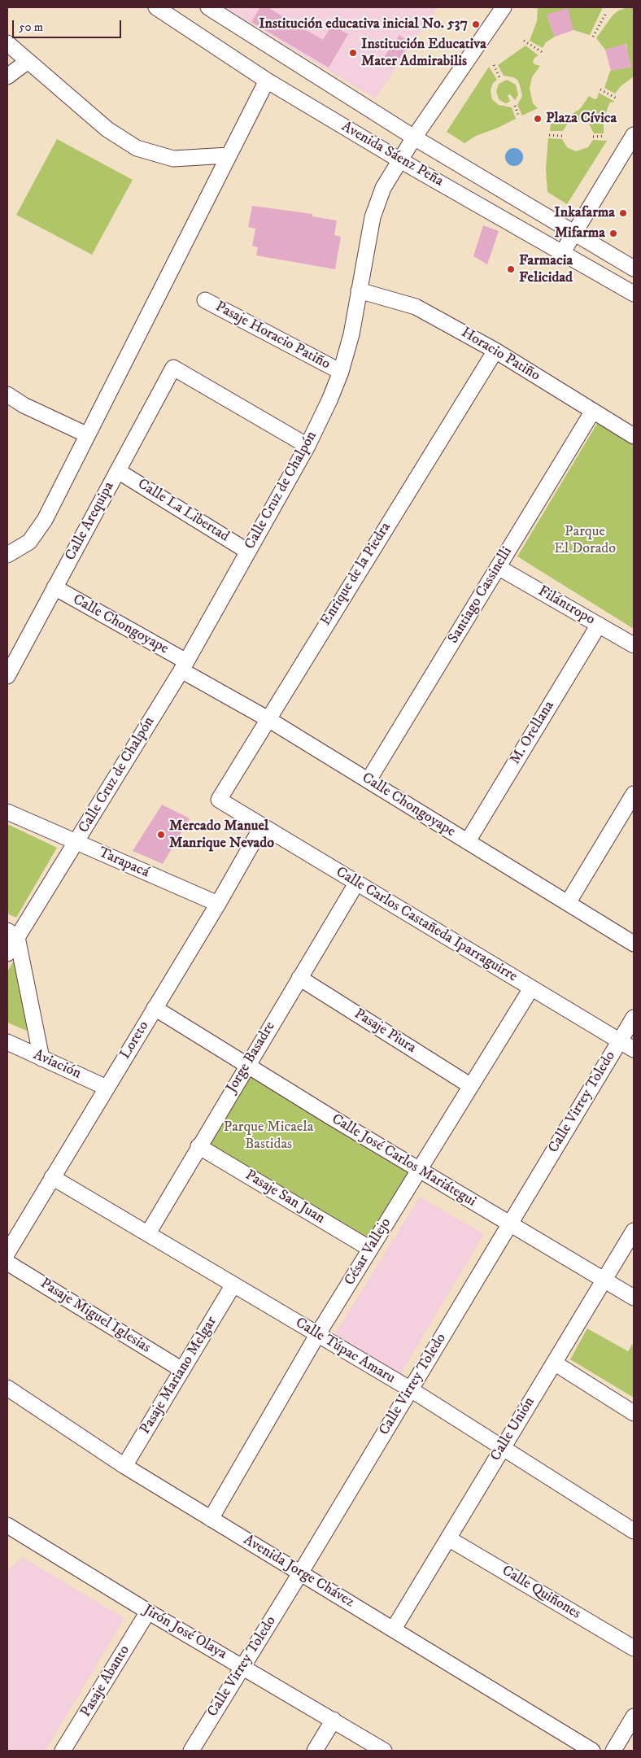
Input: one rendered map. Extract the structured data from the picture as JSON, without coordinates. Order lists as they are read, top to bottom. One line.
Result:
{"streets":{"street":["Avenida Sáenz Peña","Pasaje Horacio Patiño","Horacio Patiño","Calle Cruz de Chalpón","Calle La Libertad","Calle Arequipa","Enrique de la Piedra","Santiago Cassinelli","Filántropo","Calle Chongoyape","M. Orellana","Tarapacá","Calle Carlos Castañeda Iparraguirre","Pasaje Piura","Loreto","Jorge Basadre","Aviación","Calle Virrey Toledo","Calle José Carlos Mariátegui","Pasaje San Juan","César Vallejo","Pasaje Miguel Iglesias","Calle Túpac Amaru","Pasaje Mariano Melgar","Calle Unión","Avenida Jorge Chávez","Calle Quiñones","Jirón José Olaya","Pasaje Abanto"]},"crossings":[["Avenida Sáenz Peña","Calle Cruz de Chalpón"],["Pasaje Horacio Patiño","Calle Cruz de Chalpón"],["Horacio Patiño","Calle Cruz de Chalpón"],["Horacio Patiño","Enrique de la Piedra"],["Horacio Patiño","Santiago Cassinelli"],["Calle Cruz de Chalpón","Calle La Libertad"],["Calle Cruz de Chalpón","Calle Arequipa"],["Calle Cruz de Chalpón","Calle Chongoyape"],["Calle Cruz de Chalpón","Tarapacá"],["Calle La Libertad","Calle Arequipa"],["Calle Arequipa","Calle Chongoyape"],["Enrique de la Piedra","Calle Chongoyape"],["Enrique de la Piedra","Calle Carlos Castañeda Iparraguirre"],["Santiago Cassinelli","Filántropo"],["Santiago Cassinelli","Calle Chongoyape"],["Filántropo","M. Orellana"],["Calle Chongoyape","M. Orellana"],["Tarapacá","Loreto"],["Calle Carlos Castañeda Iparraguirre","Loreto"],["Calle Carlos Castañeda Iparraguirre","Jorge Basadre"],["Calle Carlos Castañeda Iparraguirre","Calle Virrey Toledo"],["Calle Carlos Castañeda Iparraguirre","César Vallejo"],["Pasaje Piura","Jorge Basadre"],["Pasaje Piura","César Vallejo"],["Loreto","Aviación"],["Loreto","Calle José Carlos Mariátegui"],["Loreto","Calle Túpac Amaru"],["Jorge Basadre","Calle José Carlos Mariátegui"],["Jorge Basadre","Pasaje San Juan"],["Jorge Basadre","Calle Túpac Amaru"],["Calle Virrey Toledo","Calle José Carlos Mariátegui"],["Calle Virrey Toledo","Calle Túpac Amaru"],["Calle Virrey Toledo","Avenida Jorge Chávez"],["Calle Virrey Toledo","Jirón José Olaya"],["Calle José Carlos Mariátegui","César Vallejo"],["Calle José Carlos Mariátegui","Calle Unión"],["Pasaje San Juan","César Vallejo"],["César Vallejo","Calle Túpac Amaru"],["César Vallejo","Avenida Jorge Chávez"],["Pasaje Miguel Iglesias","Pasaje Mariano Melgar"],["Calle Túpac Amaru","Pasaje Mariano Melgar"],["Calle Túpac Amaru","Calle Unión"],["Pasaje Mariano Melgar","Avenida Jorge Chávez"],["Calle Unión","Avenida Jorge Chávez"],["Calle Unión","Calle Quiñones"],["Jirón José Olaya","Pasaje Abanto"]],"parks":["Parque El Dorado","Parque Micaela Bastidas"],"places":["Institución educativa inicial No. 537","Institución Educativa Mater Admirabilis","Plaza Cívica","Inkafarma","Mifarma","Farmacia Felicidad","Mercado Manuel Manrique Nevado"],"scale_bar":"50 m"}
